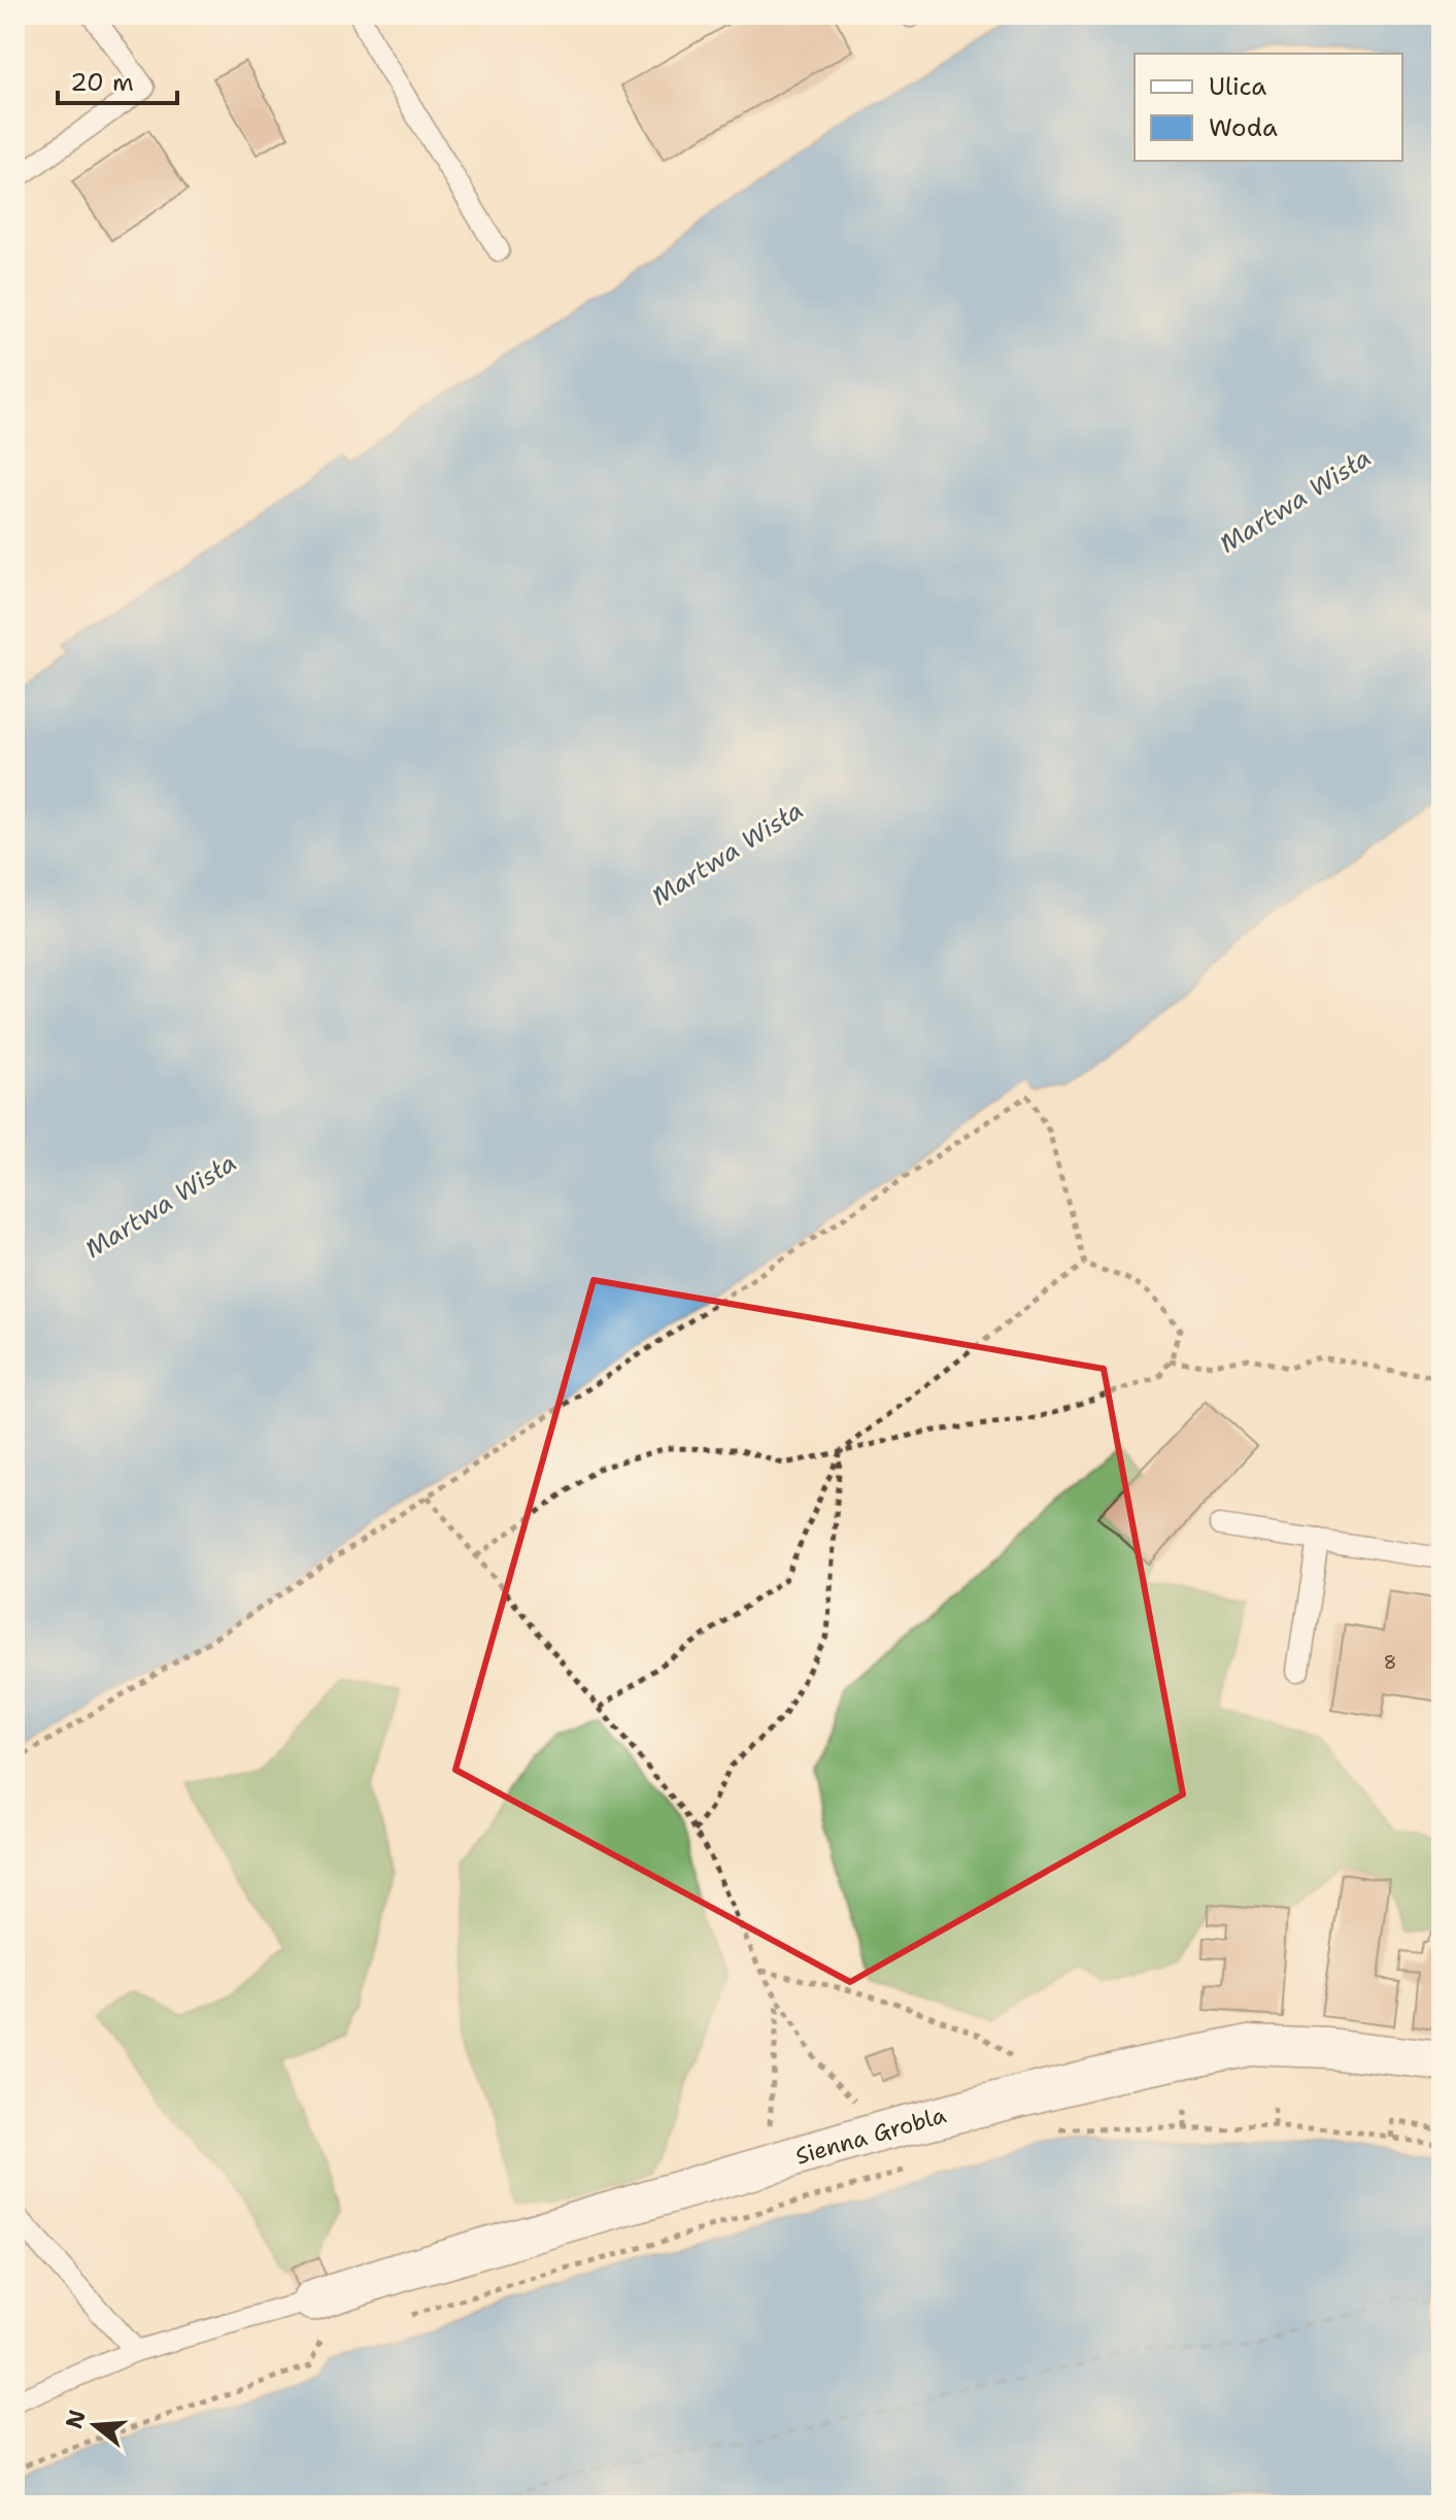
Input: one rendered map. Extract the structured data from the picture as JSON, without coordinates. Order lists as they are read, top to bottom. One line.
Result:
{"streets":{"street":["Sienna Grobla"]},"water":["Martwa Wisła"],"house_numbers":["8"],"legend":["Ulica","Woda"],"scale_bar":"20 m","north":"left"}
